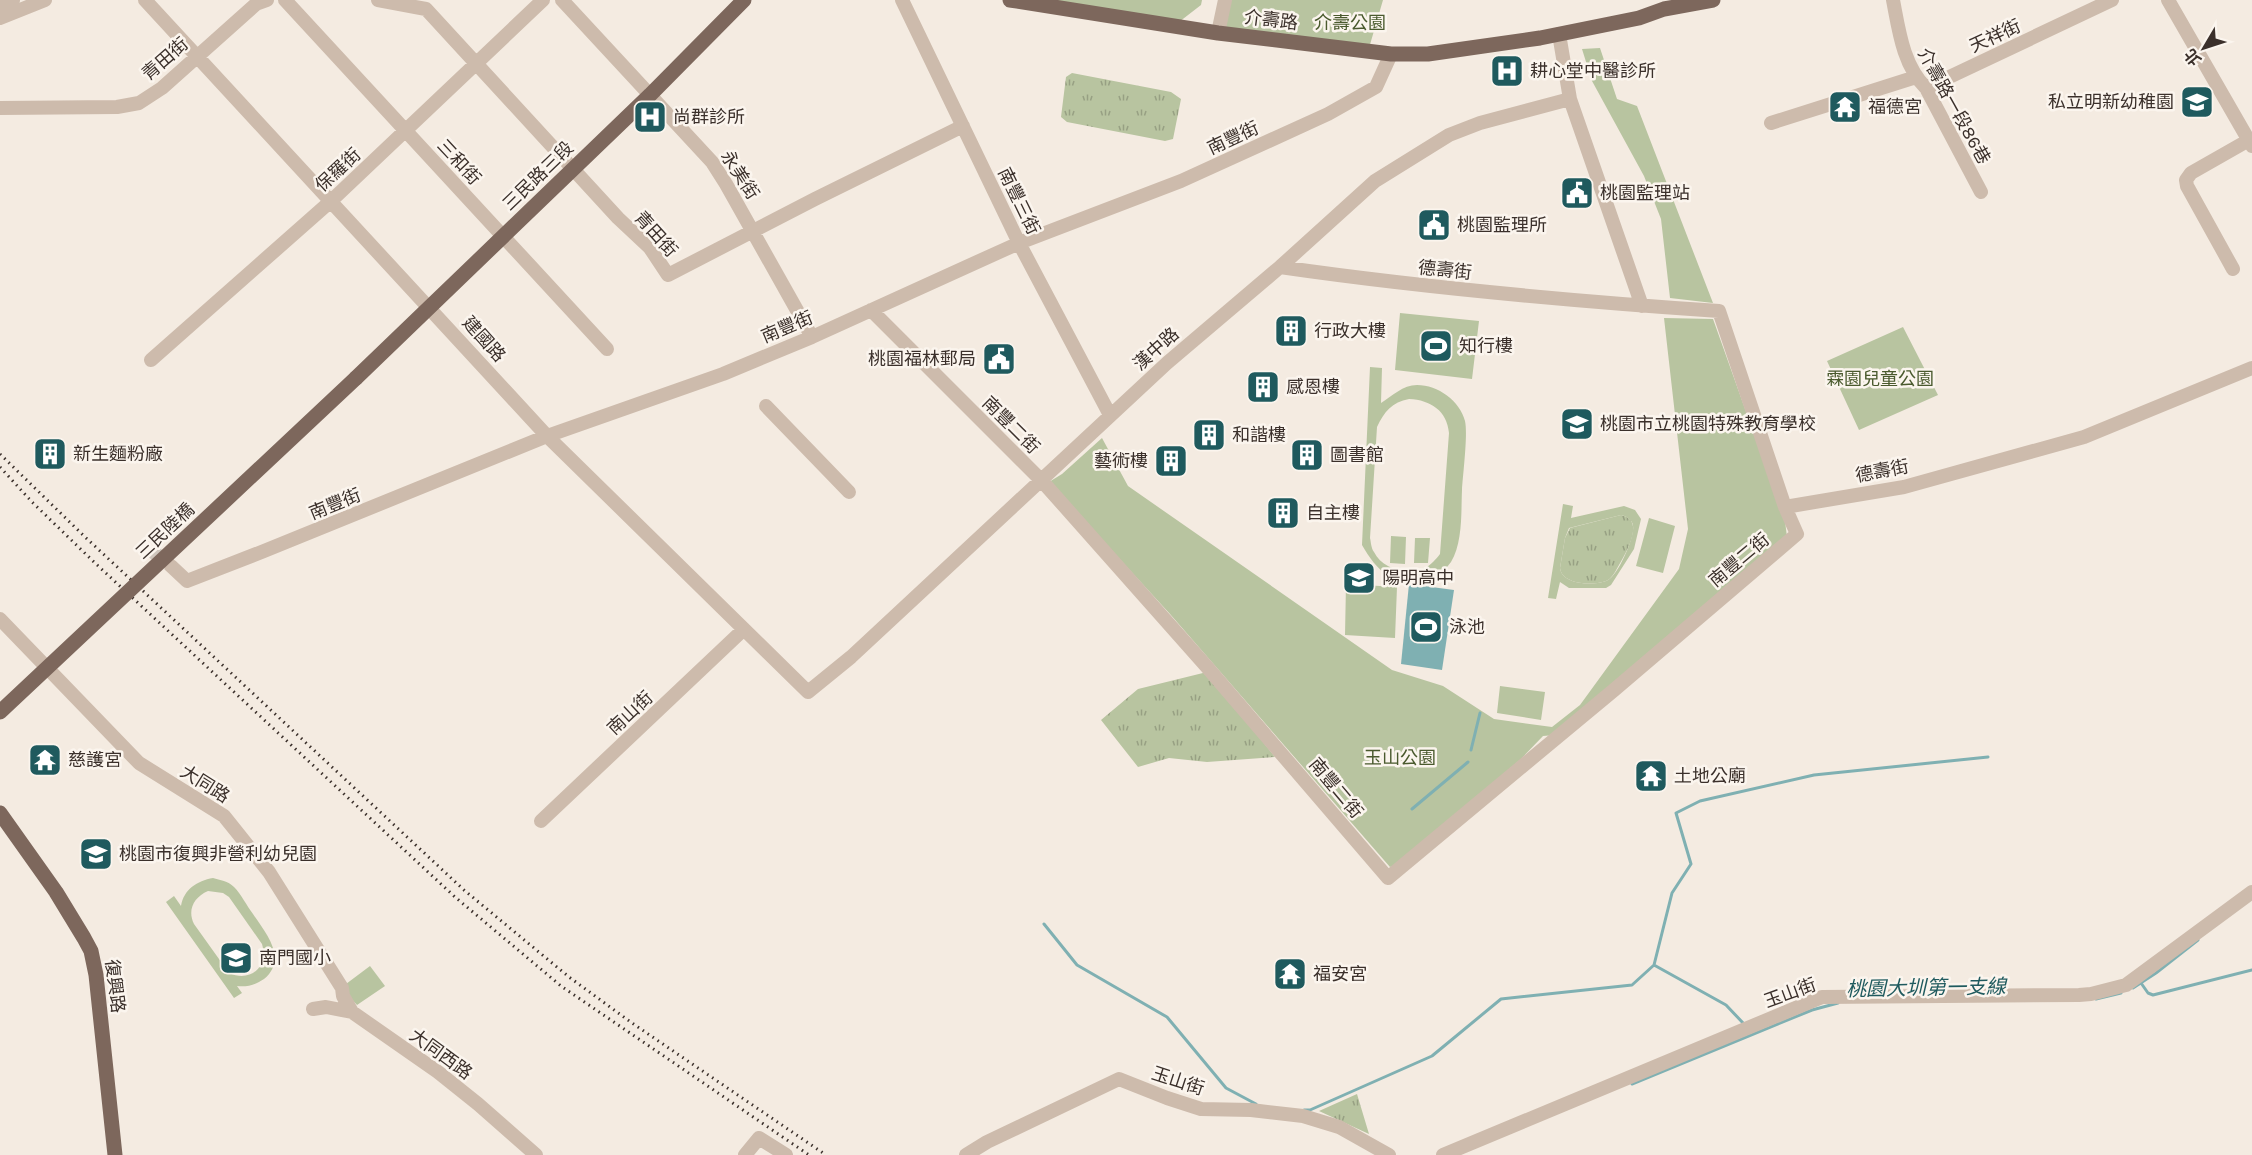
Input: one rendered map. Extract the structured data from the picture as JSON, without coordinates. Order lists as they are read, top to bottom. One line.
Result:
{"streets":{"main road":["介壽路","三民路三段","三民陸橋","復興路"],"street":["天祥街","青田街","介壽路一段86巷","南豐街","三和街","保羅街","永美街","南豐三街","德壽街","建國路","漢中路","南豐二街","南山街","大同路","玉山街","大同西路"]},"crossings":[["介壽路","南豐街"],["天祥街","介壽路一段86巷"],["青田街","保羅街"],["青田街","永美街"],["青田街","三民路三段"],["青田街","南豐三街"],["青田街","建國路"],["南豐街","永美街"],["南豐街","南豐三街"],["南豐街","建國路"],["南豐街","南豐二街"],["三和街","保羅街"],["三和街","三民路三段"],["保羅街","建國路"],["永美街","三民路三段"],["三民路三段","建國路"],["三民路三段","三民陸橋"],["南豐三街","漢中路"],["德壽街","漢中路"],["德壽街","南豐二街"],["建國路","漢中路"],["建國路","南山街"],["漢中路","南豐二街"],["大同路","大同西路"]],"water":["桃園大圳第一支線"],"parks":["介壽公園","霖園兒童公園","玉山公園"],"places":{"hospital":["耕心堂中醫診所","尚群診所"],"school or university":["私立明新幼稚園","桃園市立桃園特殊教育學校","陽明高中","桃園市復興非營利幼兒園","南門國小"],"temple":["福德宮","慈護宮","土地公廟","福安宮"],"public building":["桃園監理站","桃園監理所","桃園福林郵局"],"building":["行政大樓","感恩樓","和諧樓","新生麵粉廠","圖書館","藝術樓","自主樓"],"sports":["知行樓","泳池"]},"north":"bottom left"}
